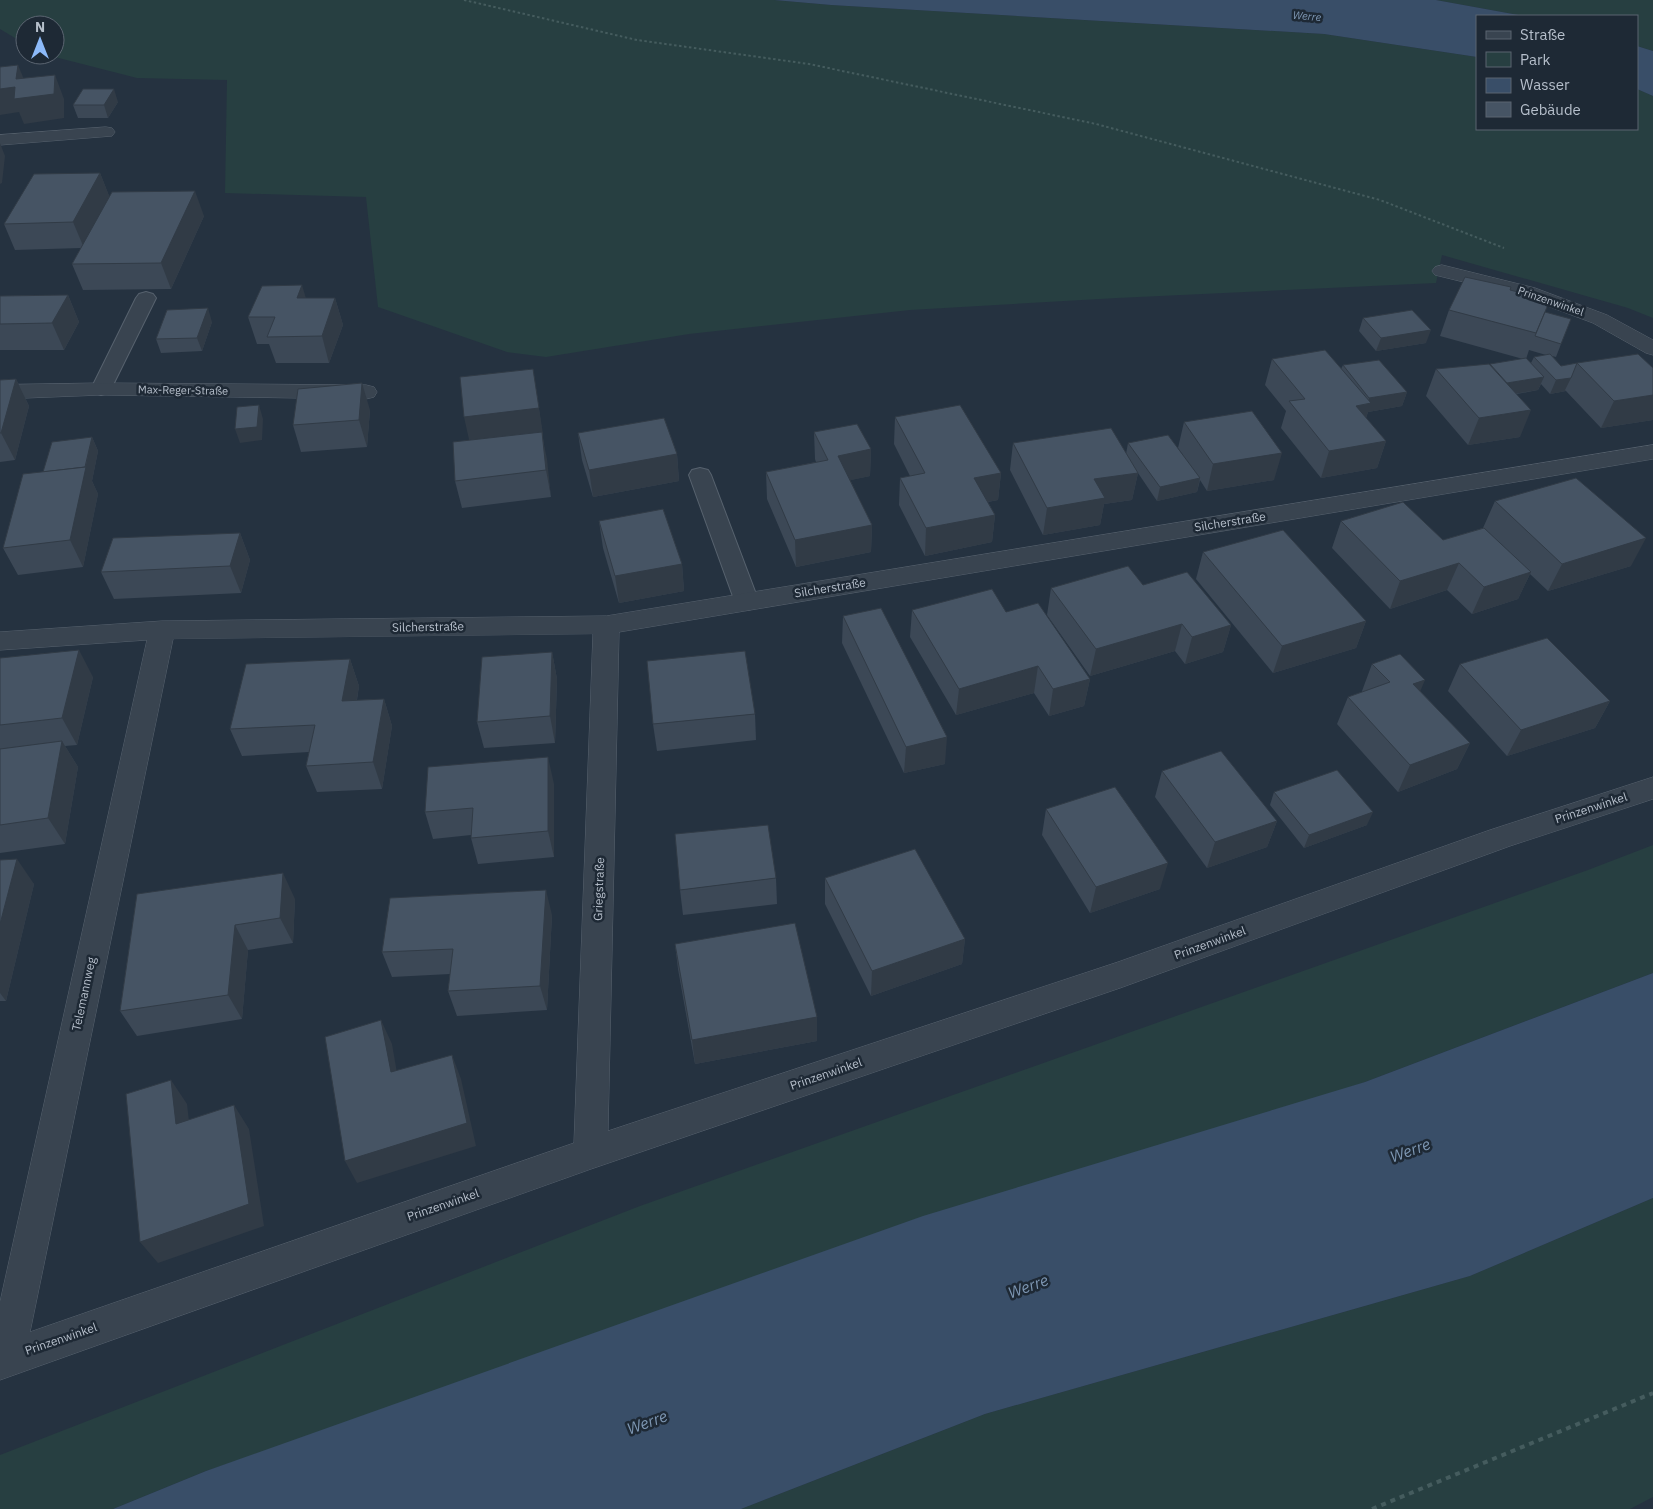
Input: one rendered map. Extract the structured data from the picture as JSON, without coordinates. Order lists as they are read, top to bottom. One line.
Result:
{"streets":{"street":["Prinzenwinkel","Max-Reger-Straße","Silcherstraße","Griegstraße","Telemannweg"]},"crossings":[["Prinzenwinkel","Griegstraße"],["Prinzenwinkel","Telemannweg"],["Silcherstraße","Griegstraße"],["Silcherstraße","Telemannweg"]],"water":["Werre"],"legend":["Straße","Park","Wasser","Gebäude"],"north":"top"}
